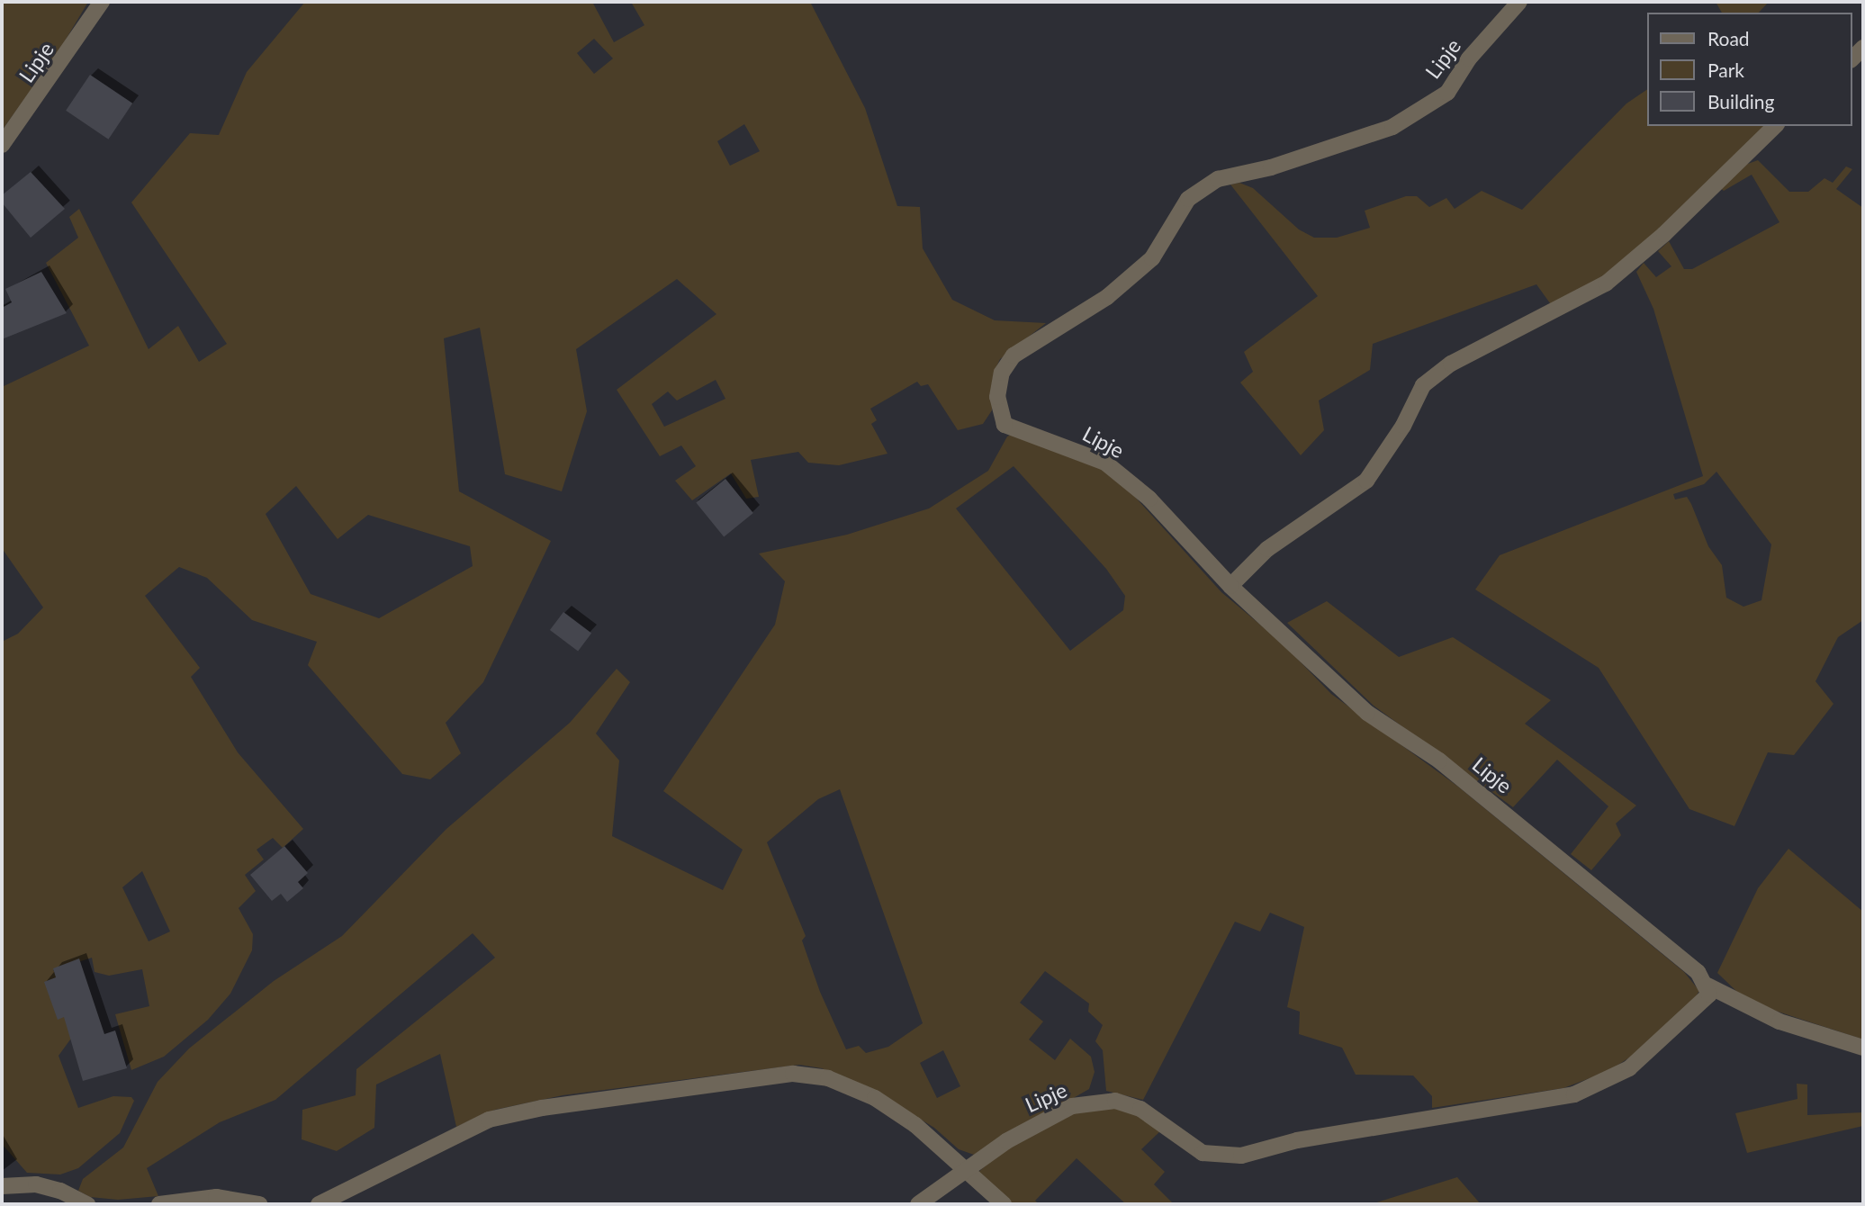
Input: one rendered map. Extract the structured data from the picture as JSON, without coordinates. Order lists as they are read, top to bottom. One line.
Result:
{"streets":{"street":["Lipje"]},"legend":["Road","Park","Building"]}
